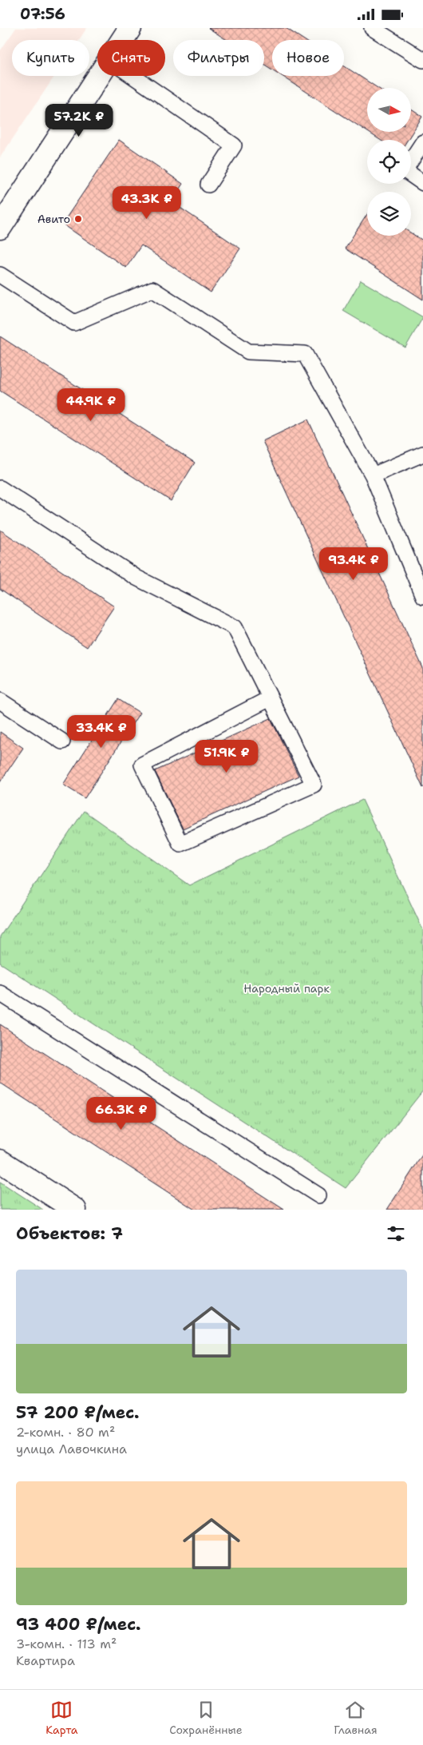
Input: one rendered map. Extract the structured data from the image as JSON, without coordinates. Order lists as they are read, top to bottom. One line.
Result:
{"parks":["Народный парк"],"places":["Авито"],"north":"right","page":{"status":"07:56","chip":["Купить","Снять","Фильтры","Новое"],"price":["57.2K ₽","43.3K ₽","44.9K ₽","93.4K ₽","33.4K ₽","51.9K ₽","66.3K ₽"],"heading":"Объектов: 7","list":[{"name":"57 200 ₽/мес.","note":"2-комн. · 80 m² · улица Лавочкина"},{"name":"93 400 ₽/мес.","note":"3-комн. · 113 m² · Квартира"}],"tabs":["Карта","Сохранённые","Главная"]}}
